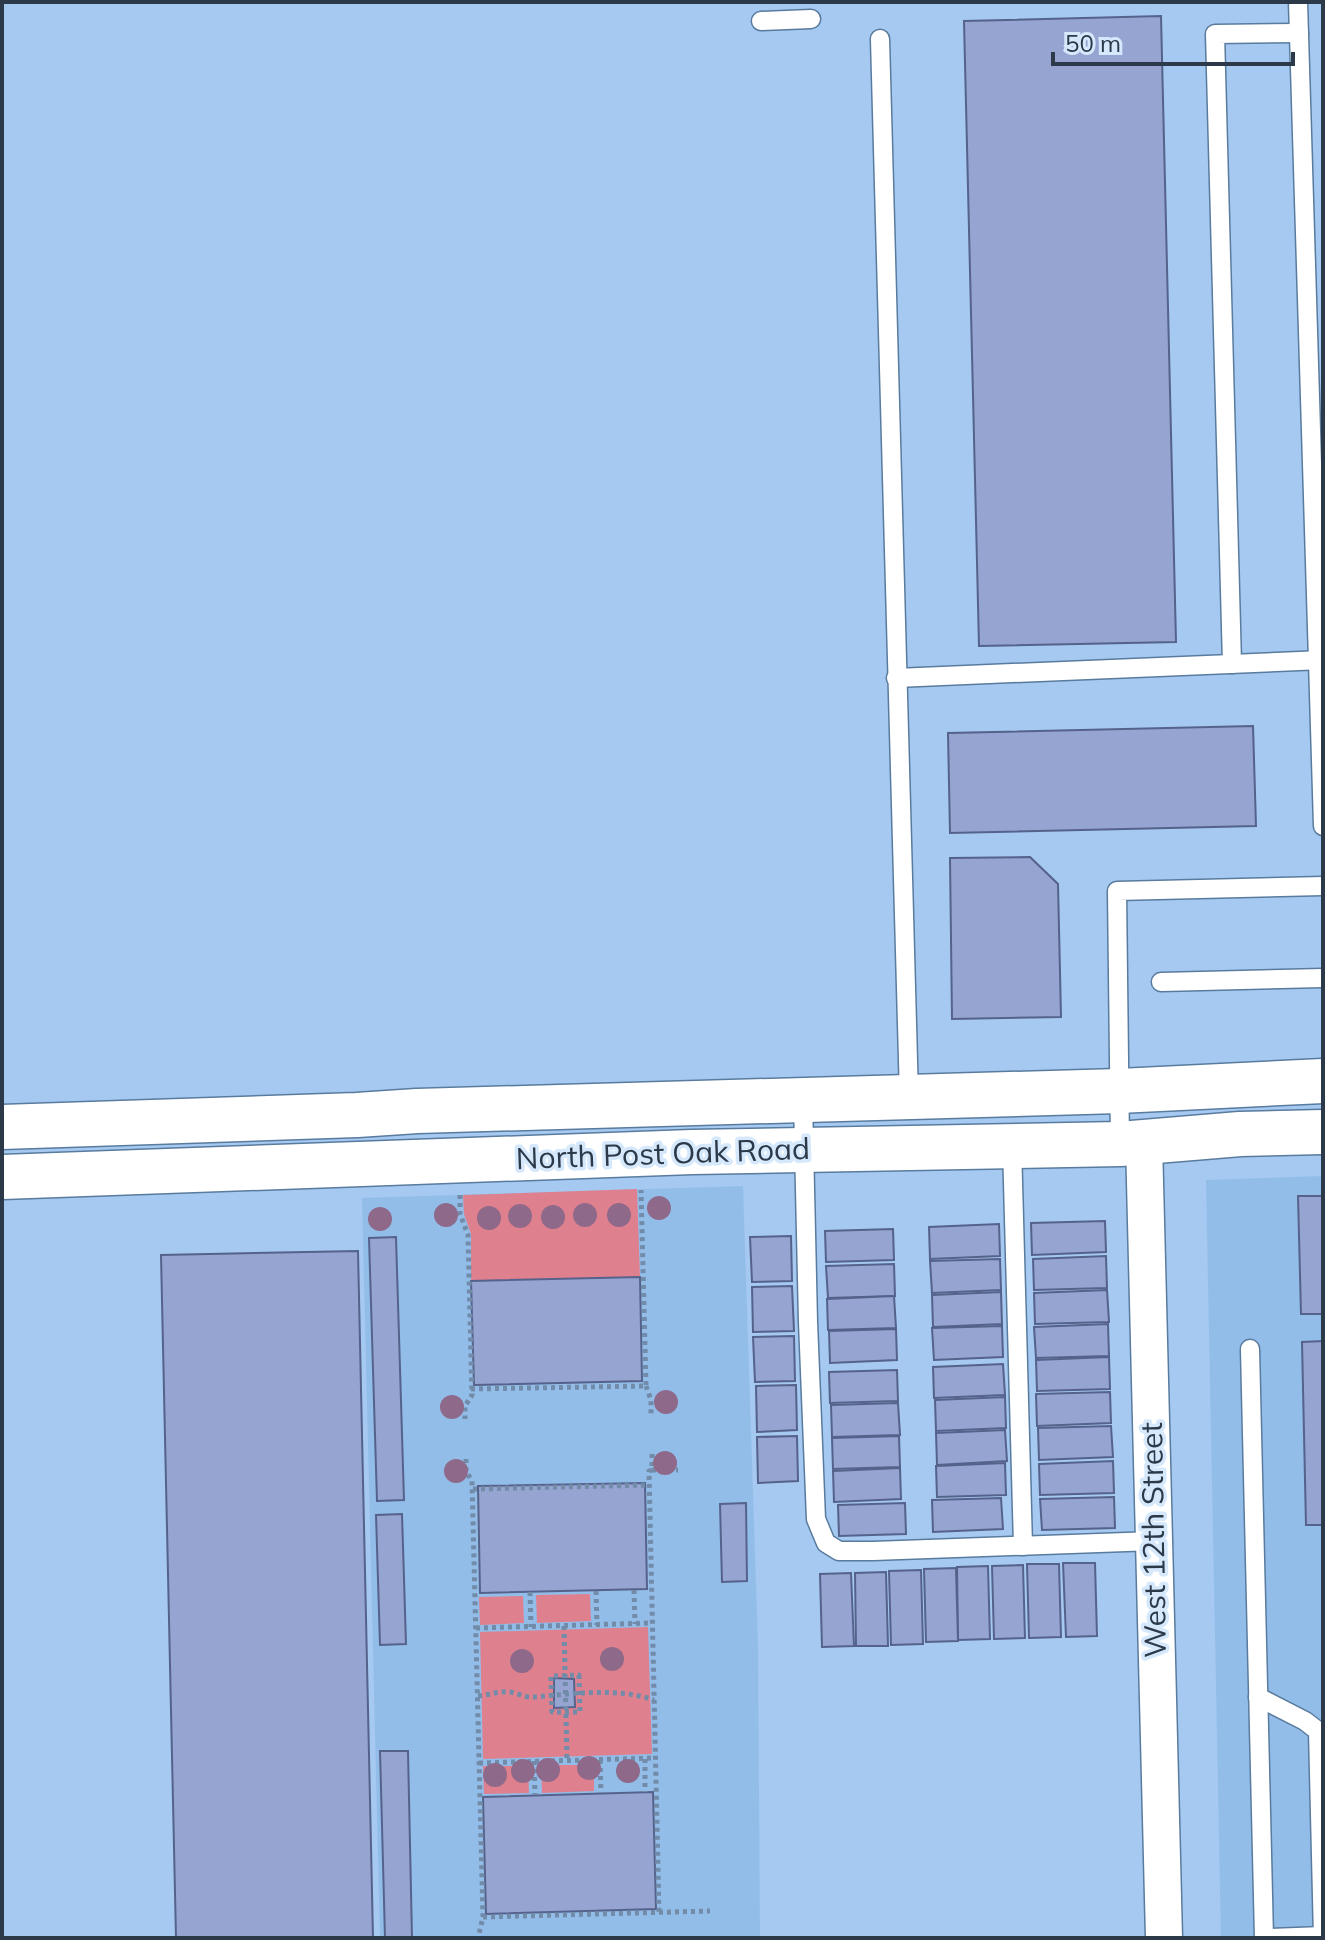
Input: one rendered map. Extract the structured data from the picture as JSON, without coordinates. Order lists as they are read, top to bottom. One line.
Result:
{"streets":{"main road":["North Post Oak Road"],"street":["West 12th Street"]},"crossings":[["North Post Oak Road","West 12th Street"]],"scale_bar":"50 m"}
